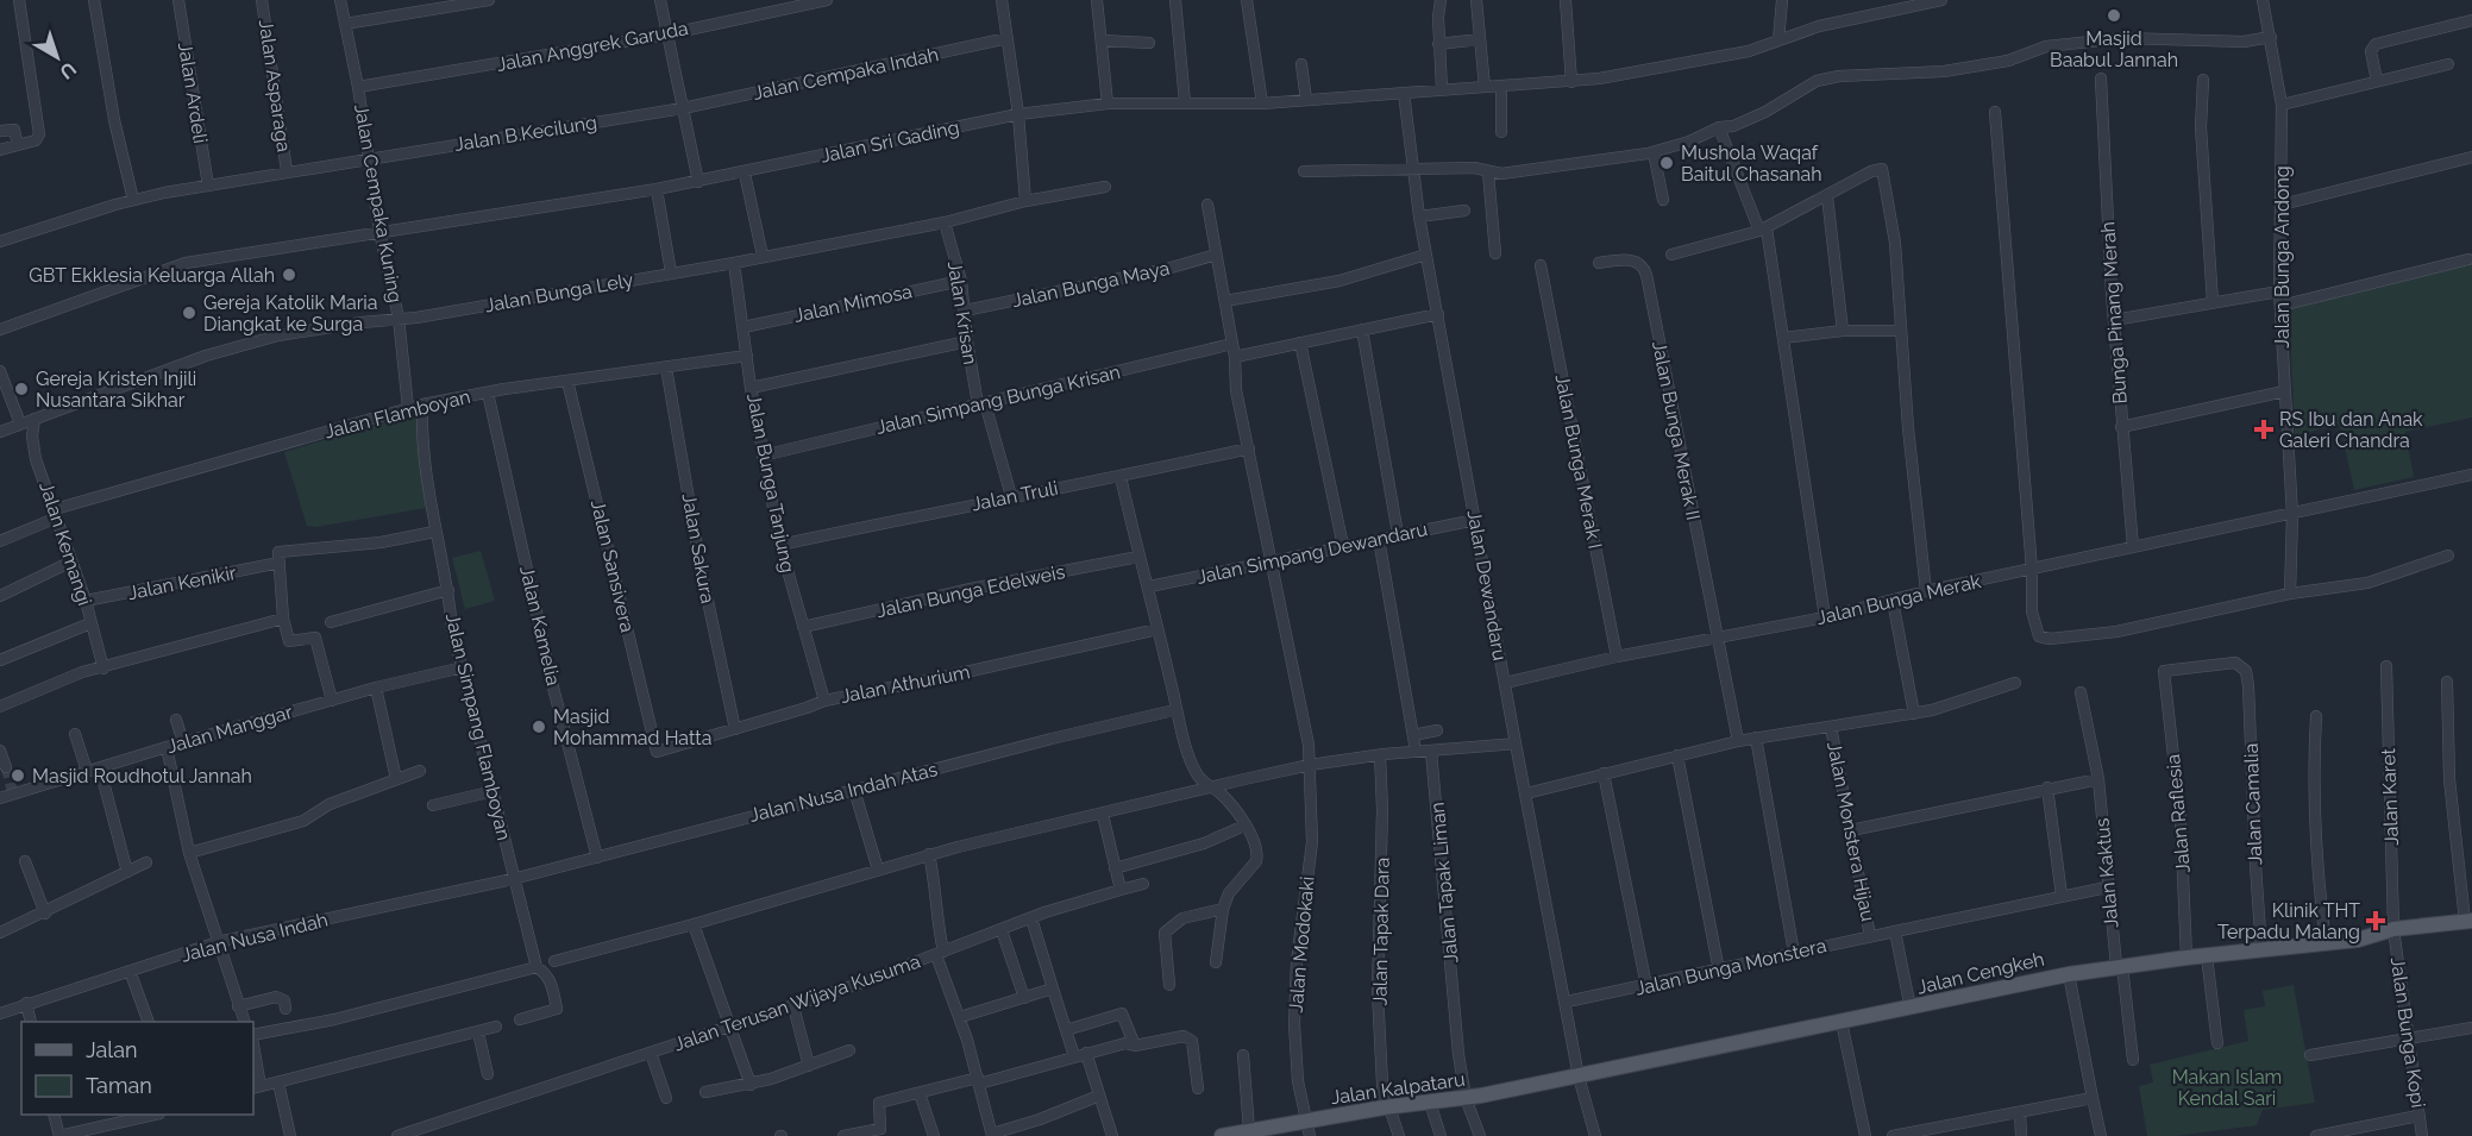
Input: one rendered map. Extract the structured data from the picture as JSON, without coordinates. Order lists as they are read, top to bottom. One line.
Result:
{"streets":{"main road":["Jalan Cengkeh","Jalan Kalpataru"],"street":["Jalan Anggrek Garuda","Jalan Cempaka Indah","Jalan Asparaga","Jalan Ardeli","Jalan B.Kecilung","Jalan Sri Gading","Jalan Cempaka Kuning","Jalan Bunga Andong","Jalan Bunga Maya","Jalan Bunga Lely","Jalan Mimosa","Jalan Krisan","Bunga Pinang Merah","Jalan Simpang Bunga Krisan","Jalan Flamboyan","Jalan Bunga Merak II","Jalan Bunga Merak I","Jalan Bunga Tanjung","Jalan Truli","Jalan Kemangi","Jalan Sakura","Jalan Simpang Dewandaru","Jalan Sansivera","Jalan Kenikir","Jalan Dewandaru","Jalan Bunga Edelweis","Jalan Bunga Merak","Jalan Kamelia","Jalan Athurium","Jalan Simpang Flamboyan","Jalan Manggar","Jalan Nusa Indah Atas","Jalan Karet","Jalan Camalia","Jalan Raflesia","Jalan Monstera Hijau","Jalan Kaktus","Jalan Tapak Liman","Jalan Tapak Dara","Jalan Nusa Indah","Jalan Modokaki","Jalan Bunga Monstera","Jalan Terusan Wijaya Kusuma","Jalan Bunga Kopi"]},"crossings":[["Jalan Anggrek Garuda","Jalan Cempaka Kuning"],["Jalan Cempaka Indah","Jalan B.Kecilung"],["Jalan Asparaga","Jalan B.Kecilung"],["Jalan Ardeli","Jalan B.Kecilung"],["Jalan B.Kecilung","Jalan Cempaka Kuning"],["Jalan Sri Gading","Jalan Cempaka Kuning"],["Jalan Sri Gading","Jalan Dewandaru"],["Jalan Cempaka Kuning","Jalan Bunga Lely"],["Jalan Cempaka Kuning","Jalan Flamboyan"],["Jalan Bunga Andong","Jalan Bunga Merak"],["Jalan Bunga Maya","Jalan Krisan"],["Jalan Bunga Maya","Jalan Modokaki"],["Jalan Bunga Lely","Jalan Krisan"],["Jalan Bunga Lely","Jalan Bunga Tanjung"],["Jalan Bunga Lely","Jalan Kemangi"],["Jalan Mimosa","Jalan Krisan"],["Jalan Mimosa","Jalan Bunga Tanjung"],["Jalan Krisan","Jalan Simpang Bunga Krisan"],["Jalan Krisan","Jalan Truli"],["Bunga Pinang Merah","Jalan Bunga Merak"],["Jalan Simpang Bunga Krisan","Jalan Bunga Tanjung"],["Jalan Simpang Bunga Krisan","Jalan Modokaki"],["Jalan Flamboyan","Jalan Bunga Tanjung"],["Jalan Flamboyan","Jalan Kemangi"],["Jalan Flamboyan","Jalan Sakura"],["Jalan Flamboyan","Jalan Sansivera"],["Jalan Flamboyan","Jalan Kamelia"],["Jalan Flamboyan","Jalan Simpang Flamboyan"],["Jalan Bunga Merak II","Jalan Bunga Merak"],["Jalan Bunga Merak I","Jalan Bunga Merak"],["Jalan Bunga Tanjung","Jalan Truli"],["Jalan Bunga Tanjung","Jalan Bunga Edelweis"],["Jalan Bunga Tanjung","Jalan Athurium"],["Jalan Truli","Jalan Modokaki"],["Jalan Kemangi","Jalan Kenikir"],["Jalan Sakura","Jalan Athurium"],["Jalan Simpang Dewandaru","Jalan Dewandaru"],["Jalan Simpang Dewandaru","Jalan Modokaki"],["Jalan Sansivera","Jalan Athurium"],["Jalan Kenikir","Jalan Simpang Flamboyan"],["Jalan Dewandaru","Jalan Bunga Merak"],["Jalan Dewandaru","Jalan Bunga Monstera"],["Jalan Dewandaru","Jalan Cengkeh"],["Jalan Dewandaru","Jalan Kalpataru"],["Jalan Kamelia","Jalan Nusa Indah Atas"],["Jalan Simpang Flamboyan","Jalan Manggar"],["Jalan Simpang Flamboyan","Jalan Nusa Indah Atas"],["Jalan Simpang Flamboyan","Jalan Nusa Indah"],["Jalan Nusa Indah Atas","Jalan Nusa Indah"],["Jalan Karet","Jalan Cengkeh"],["Jalan Karet","Jalan Bunga Kopi"],["Jalan Camalia","Jalan Raflesia"],["Jalan Camalia","Jalan Cengkeh"],["Jalan Raflesia","Jalan Cengkeh"],["Jalan Monstera Hijau","Jalan Bunga Monstera"],["Jalan Kaktus","Jalan Bunga Monstera"],["Jalan Kaktus","Jalan Cengkeh"],["Jalan Tapak Liman","Jalan Kalpataru"],["Jalan Tapak Dara","Jalan Kalpataru"],["Jalan Modokaki","Jalan Kalpataru"],["Jalan Cengkeh","Jalan Bunga Kopi"],["Jalan Cengkeh","Jalan Kalpataru"]],"parks":["Makan Islam Kendal Sari"],"places":{"other":["Masjid Baabul Jannah","Mushola Waqaf Baitul Chasanah","GBT Ekklesia Keluarga Allah","Gereja Katolik Maria Diangkat ke Surga","Gereja Kristen Injili Nusantara Sikhar","Masjid Mohammad Hatta","Masjid Roudhotul Jannah"],"health":["RS Ibu dan Anak Galeri Chandra","Klinik THT Terpadu Malang"]},"legend":["Jalan","Taman"],"north":"bottom right"}
